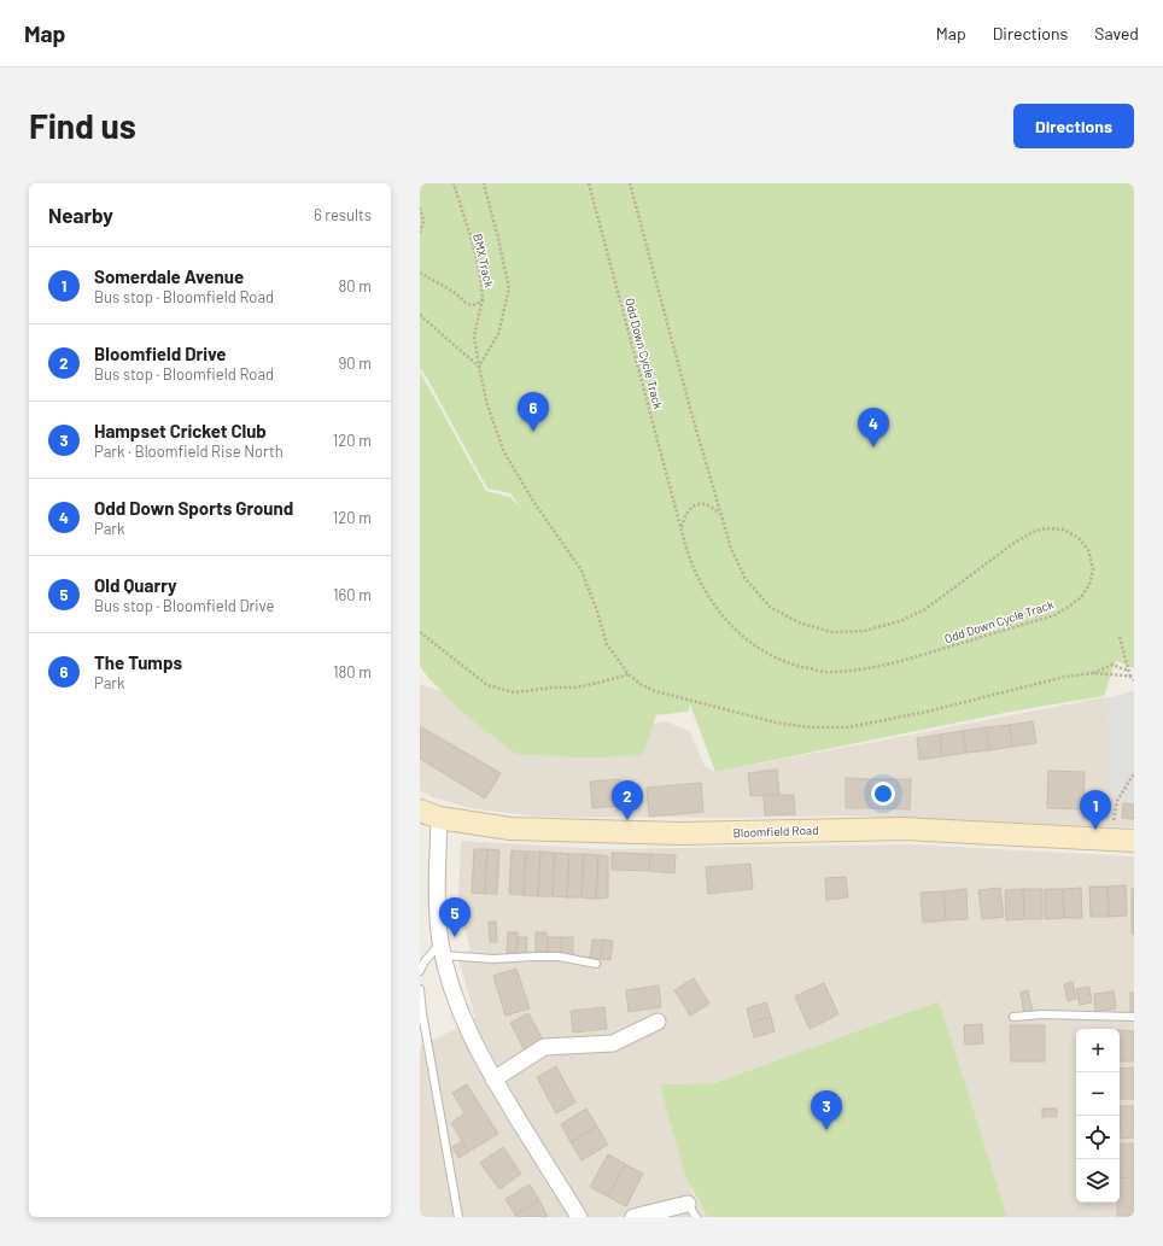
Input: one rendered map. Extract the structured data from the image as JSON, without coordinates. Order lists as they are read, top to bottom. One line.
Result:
{"streets":{"street":["Bloomfield Road"],"path":["BMX Track","Odd Down Cycle Track"]},"page":{"header":"Map","nav":["Map","Directions","Saved"],"buttons":"Directions","title":"Find us","heading":["Nearby","6 results"],"list":[{"mark":"1","name":"Somerdale Avenue","note":"Bus stop · Bloomfield Road","value":"80 m"},{"mark":"2","name":"Bloomfield Drive","note":"Bus stop · Bloomfield Road","value":"90 m"},{"mark":"3","name":"Hampset Cricket Club","note":"Park · Bloomfield Rise North","value":"120 m"},{"mark":"4","name":"Odd Down Sports Ground","note":"Park","value":"120 m"},{"mark":"5","name":"Old Quarry","note":"Bus stop · Bloomfield Drive","value":"160 m"},{"mark":"6","name":"The Tumps","note":"Park","value":"180 m"}],"pins":["6","4","2","1","5","3"],"map_buttons":["+","−"]}}
